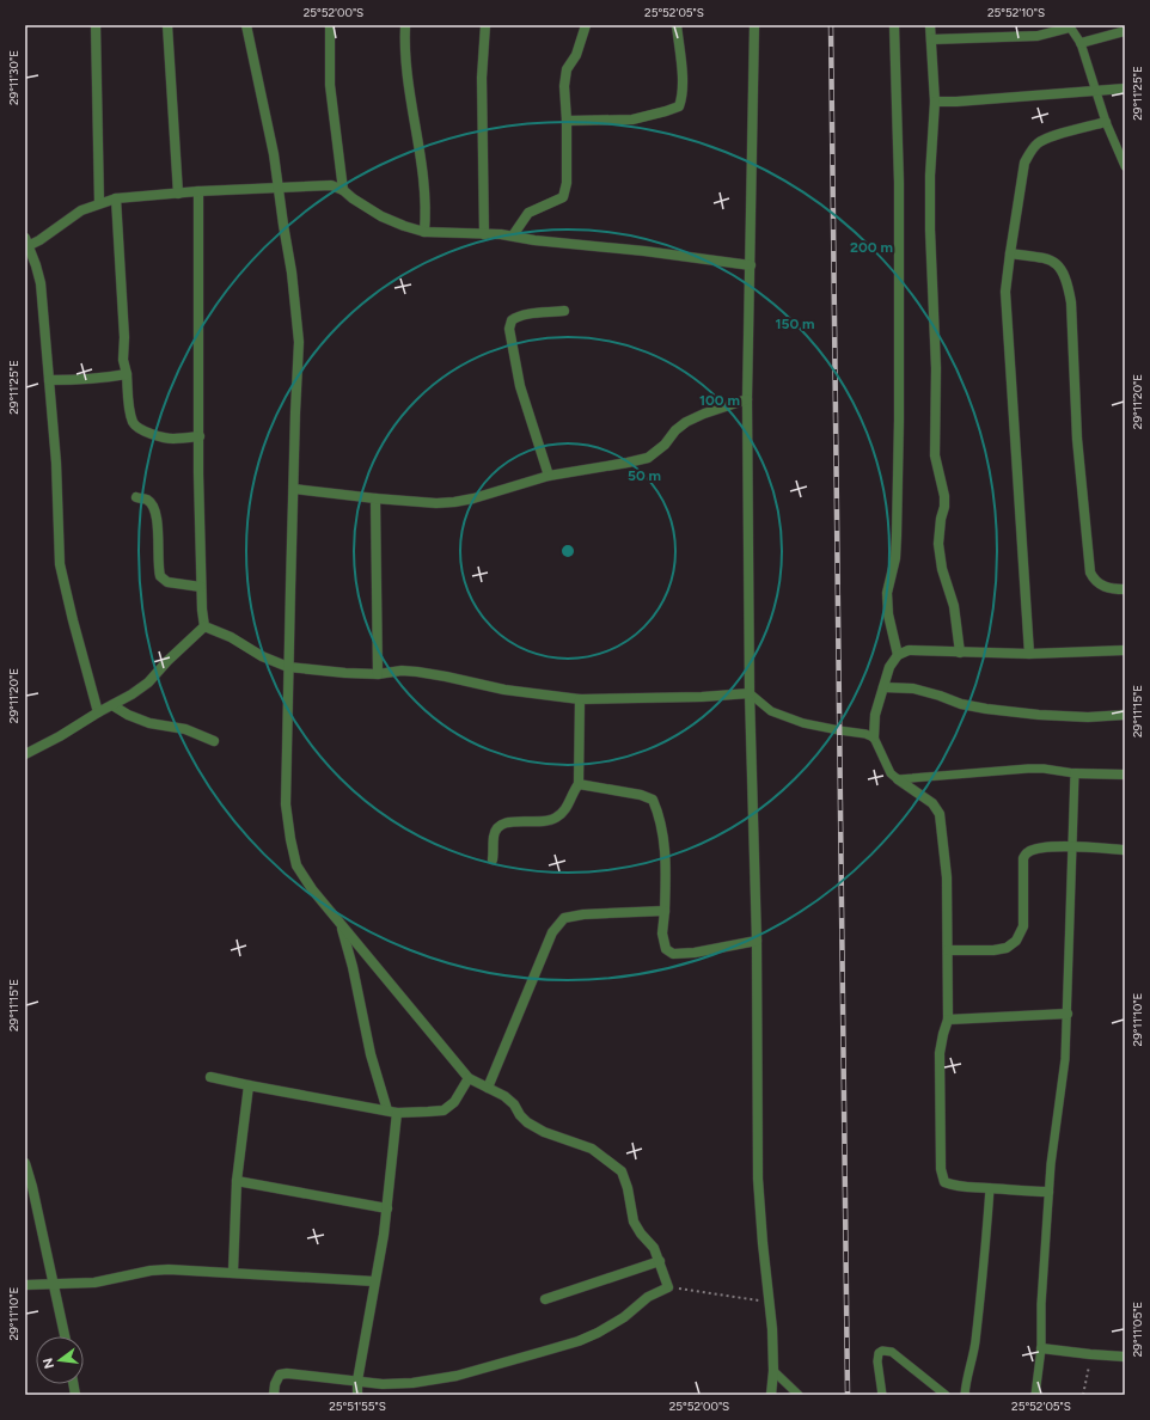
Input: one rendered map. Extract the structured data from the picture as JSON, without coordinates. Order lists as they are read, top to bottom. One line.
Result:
{"north":"left","coordinates":["25°52'00\"S","25°52'05\"S","25°52'10\"S","29°11'30\"E","29°11'25\"E","29°11'20\"E","29°11'15\"E","29°11'10\"E","29°11'05\"E","25°51'55\"S"],"rings":["200 m","150 m","100 m","50 m"]}
